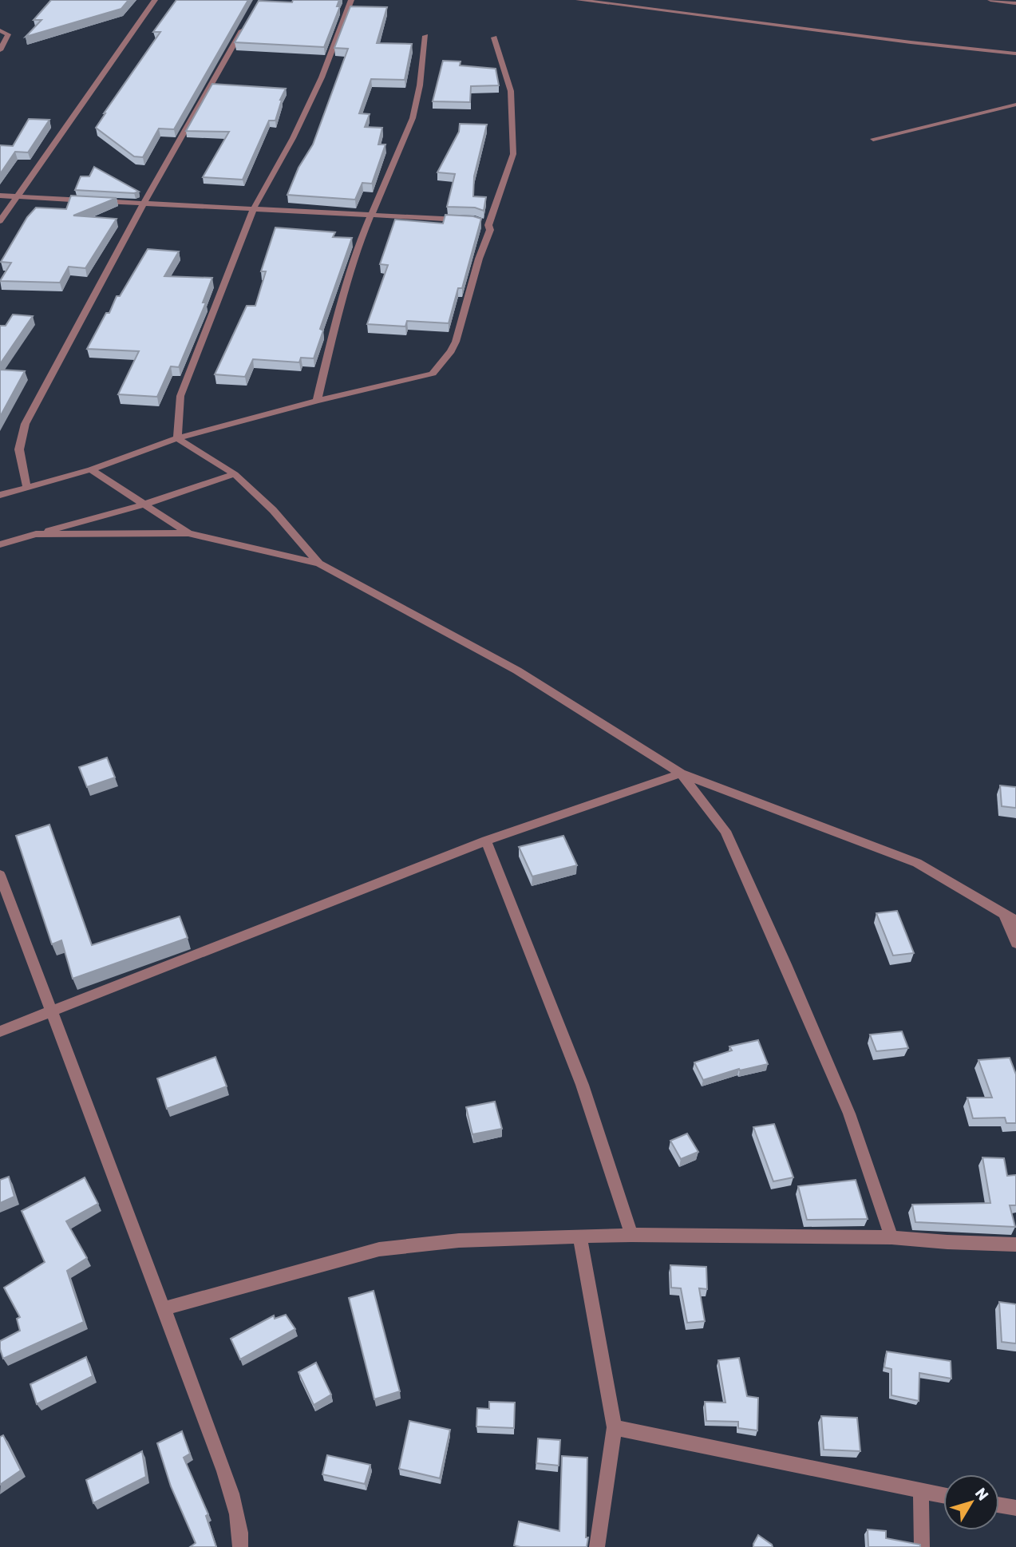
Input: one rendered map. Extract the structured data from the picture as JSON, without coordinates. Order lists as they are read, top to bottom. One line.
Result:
{"north":"top right"}
